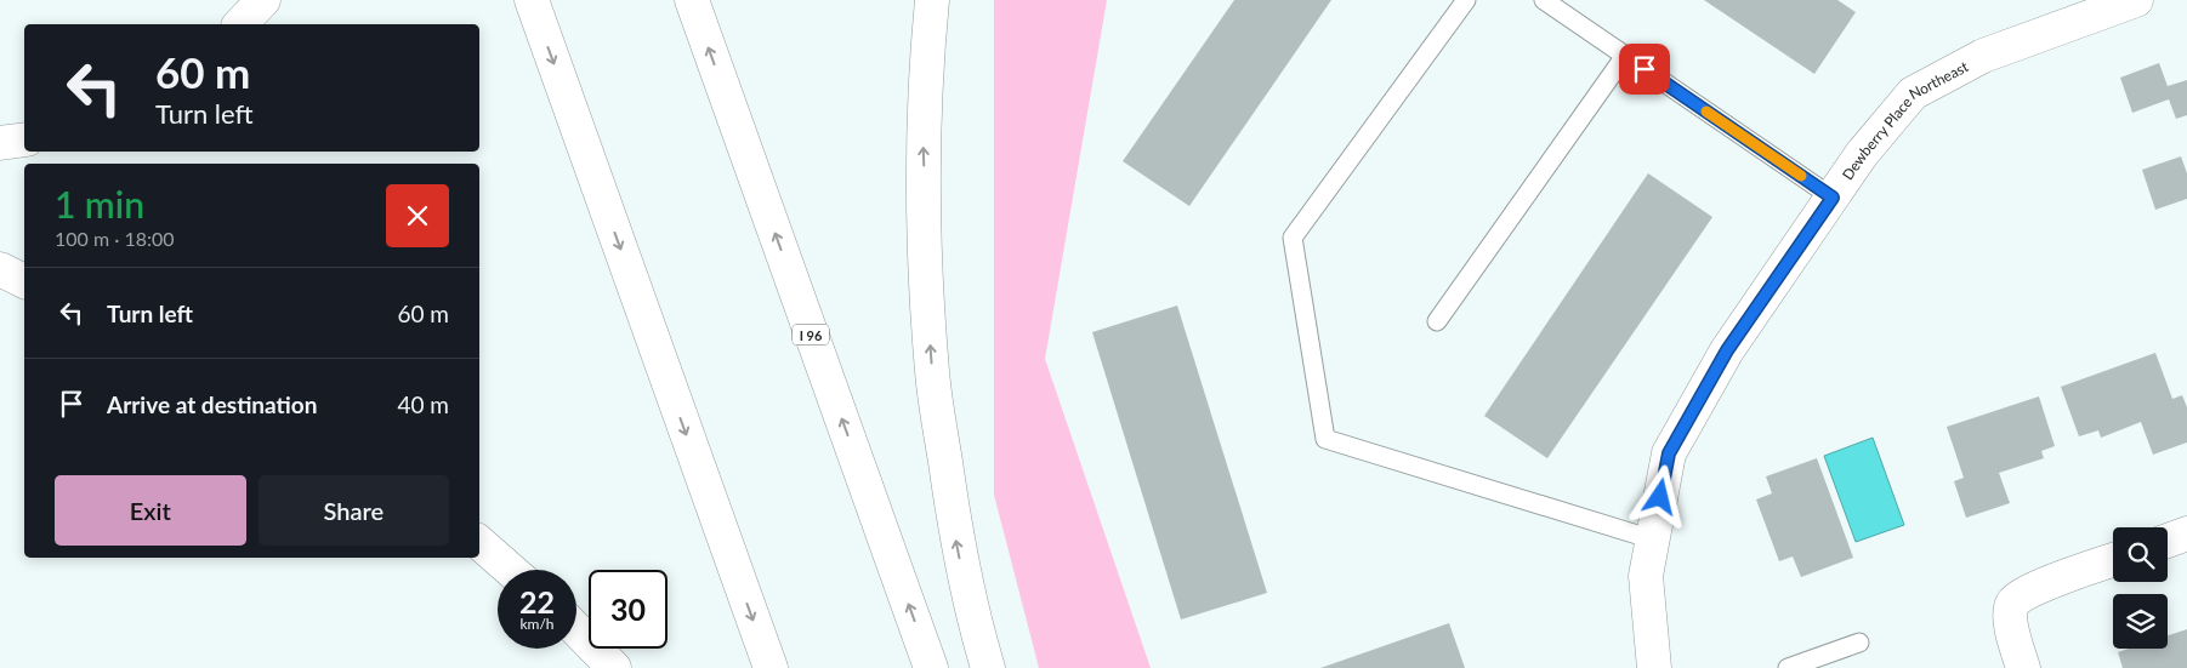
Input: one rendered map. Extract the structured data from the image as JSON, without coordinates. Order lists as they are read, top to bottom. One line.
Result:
{"streets":{"main road":["Dewberry Place Northeast","I 96"]},"page":{"turn":["60 m","Turn left"],"heading":["1 min","100 m · 18:00"],"list":[{"name":"Turn left","value":"60 m"},{"name":"Arrive at destination","value":"40 m"}],"buttons":["Exit","Share"],"speed":"22 km/h","limit":"30"}}
